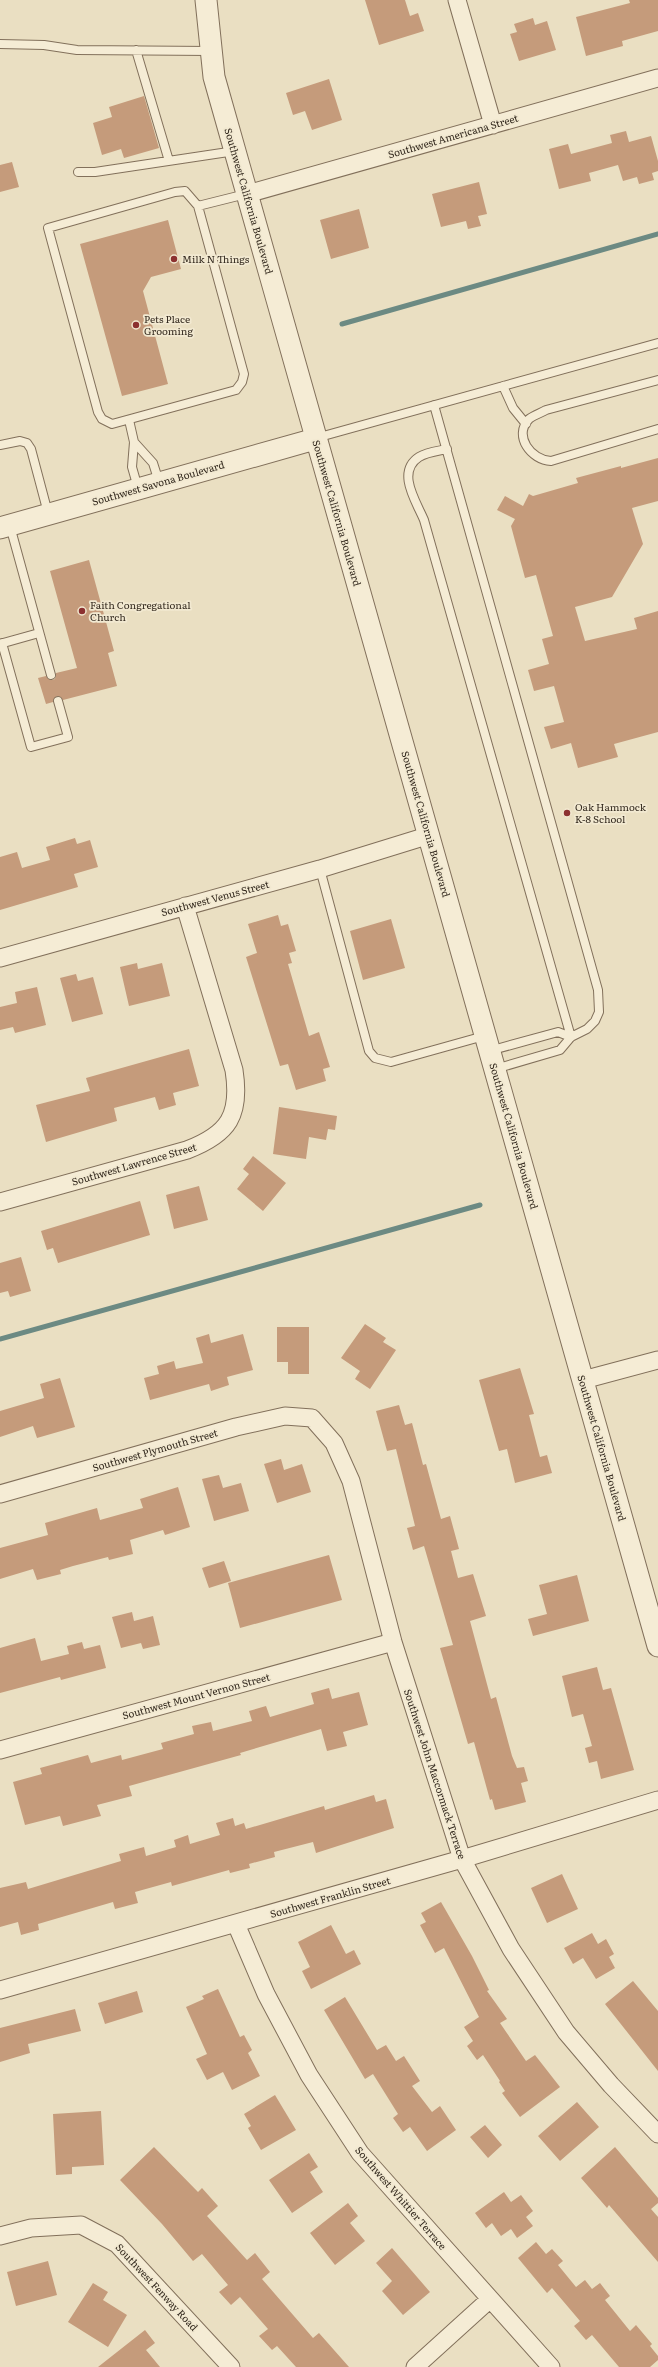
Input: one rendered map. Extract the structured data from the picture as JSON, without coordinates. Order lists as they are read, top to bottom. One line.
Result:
{"streets":{"street":["Southwest Americana Street","Southwest California Boulevard","Southwest Savona Boulevard","Southwest Venus Street","Southwest Lawrence Street","Southwest Plymouth Street","Southwest Mount Vernon Street","Southwest John Maccormack Terrace","Southwest Franklin Street","Southwest Whittier Terrace","Southwest Fenway Road"]},"crossings":[["Southwest Americana Street","Southwest California Boulevard"],["Southwest California Boulevard","Southwest Savona Boulevard"],["Southwest California Boulevard","Southwest Venus Street"],["Southwest Venus Street","Southwest Lawrence Street"],["Southwest Plymouth Street","Southwest John Maccormack Terrace"],["Southwest Mount Vernon Street","Southwest John Maccormack Terrace"],["Southwest John Maccormack Terrace","Southwest Franklin Street"],["Southwest Franklin Street","Southwest Whittier Terrace"]],"places":["Milk N Things","Pets Place Grooming","Faith Congregational Church","Oak Hammock K-8 School"]}
